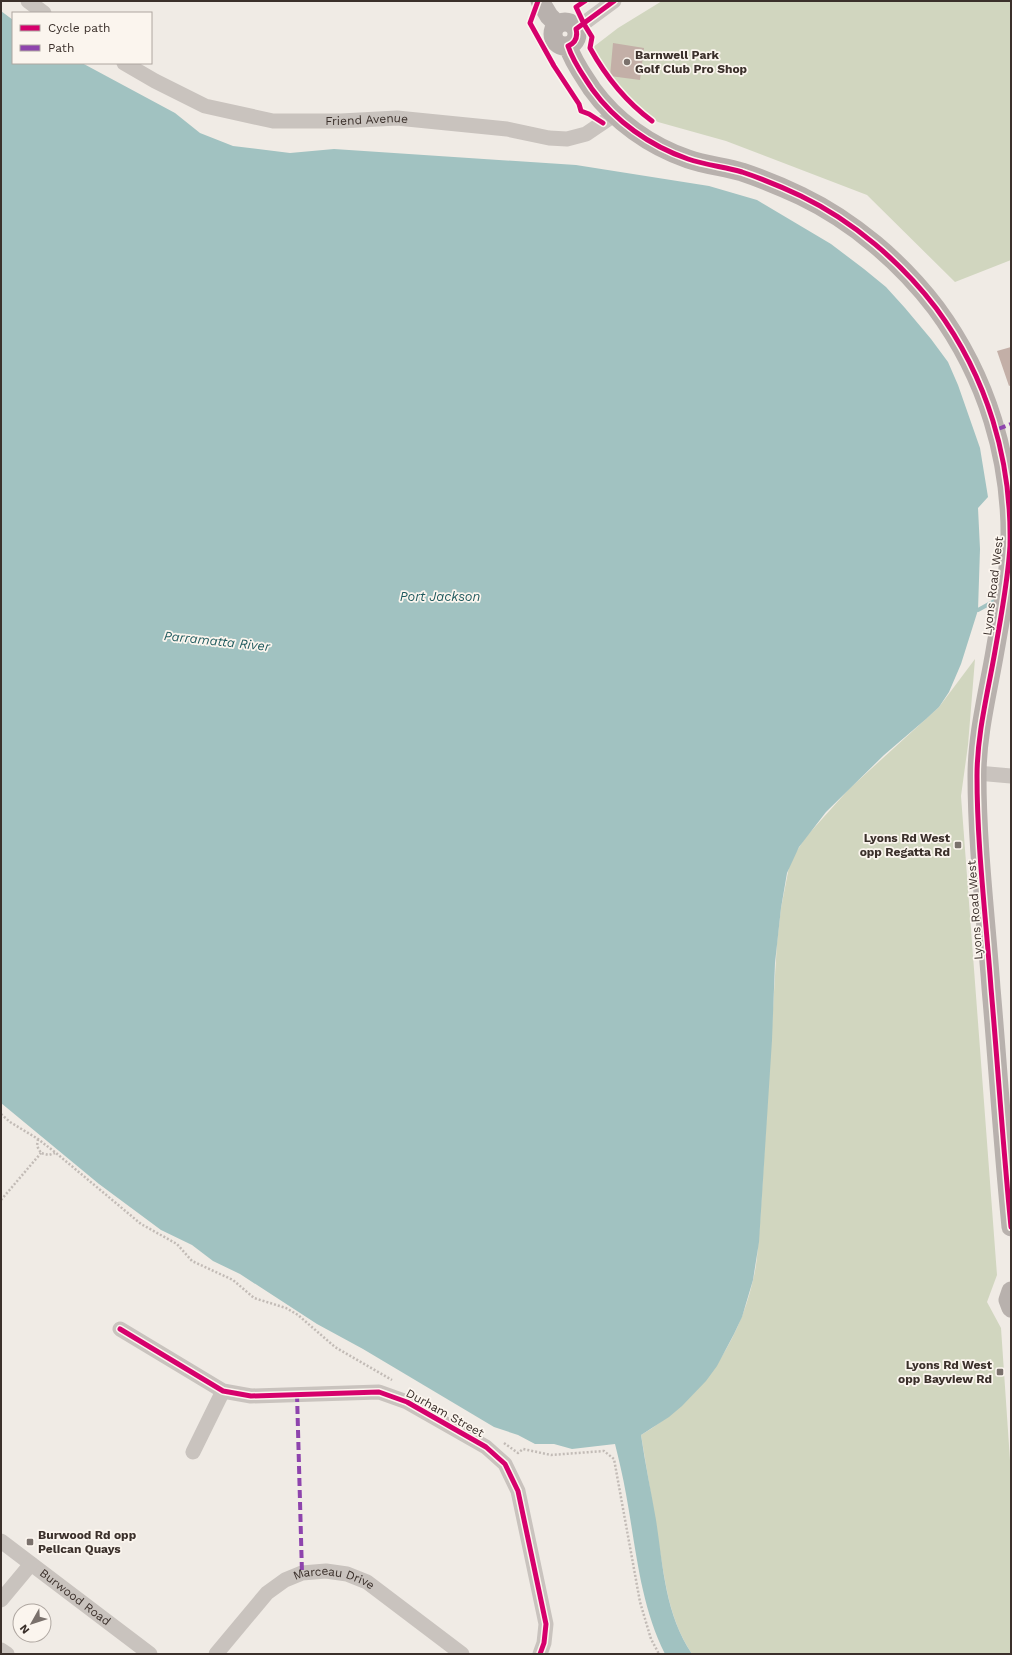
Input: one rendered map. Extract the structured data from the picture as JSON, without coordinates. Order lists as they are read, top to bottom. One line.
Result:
{"streets":{"main road":["Lyons Road West"],"street":["Friend Avenue","Durham Street","Marceau Drive","Burwood Road"]},"crossings":[["Friend Avenue","Lyons Road West"]],"water":["Port Jackson","Parramatta River"],"places":{"other":["Barnwell Park Golf Club Pro Shop"],"transit":["Lyons Rd West opp Regatta Rd","Lyons Rd West opp Bayview Rd","Burwood Rd opp Pelican Quays"]},"legend":["Cycle path","Path"],"north":"bottom left"}
